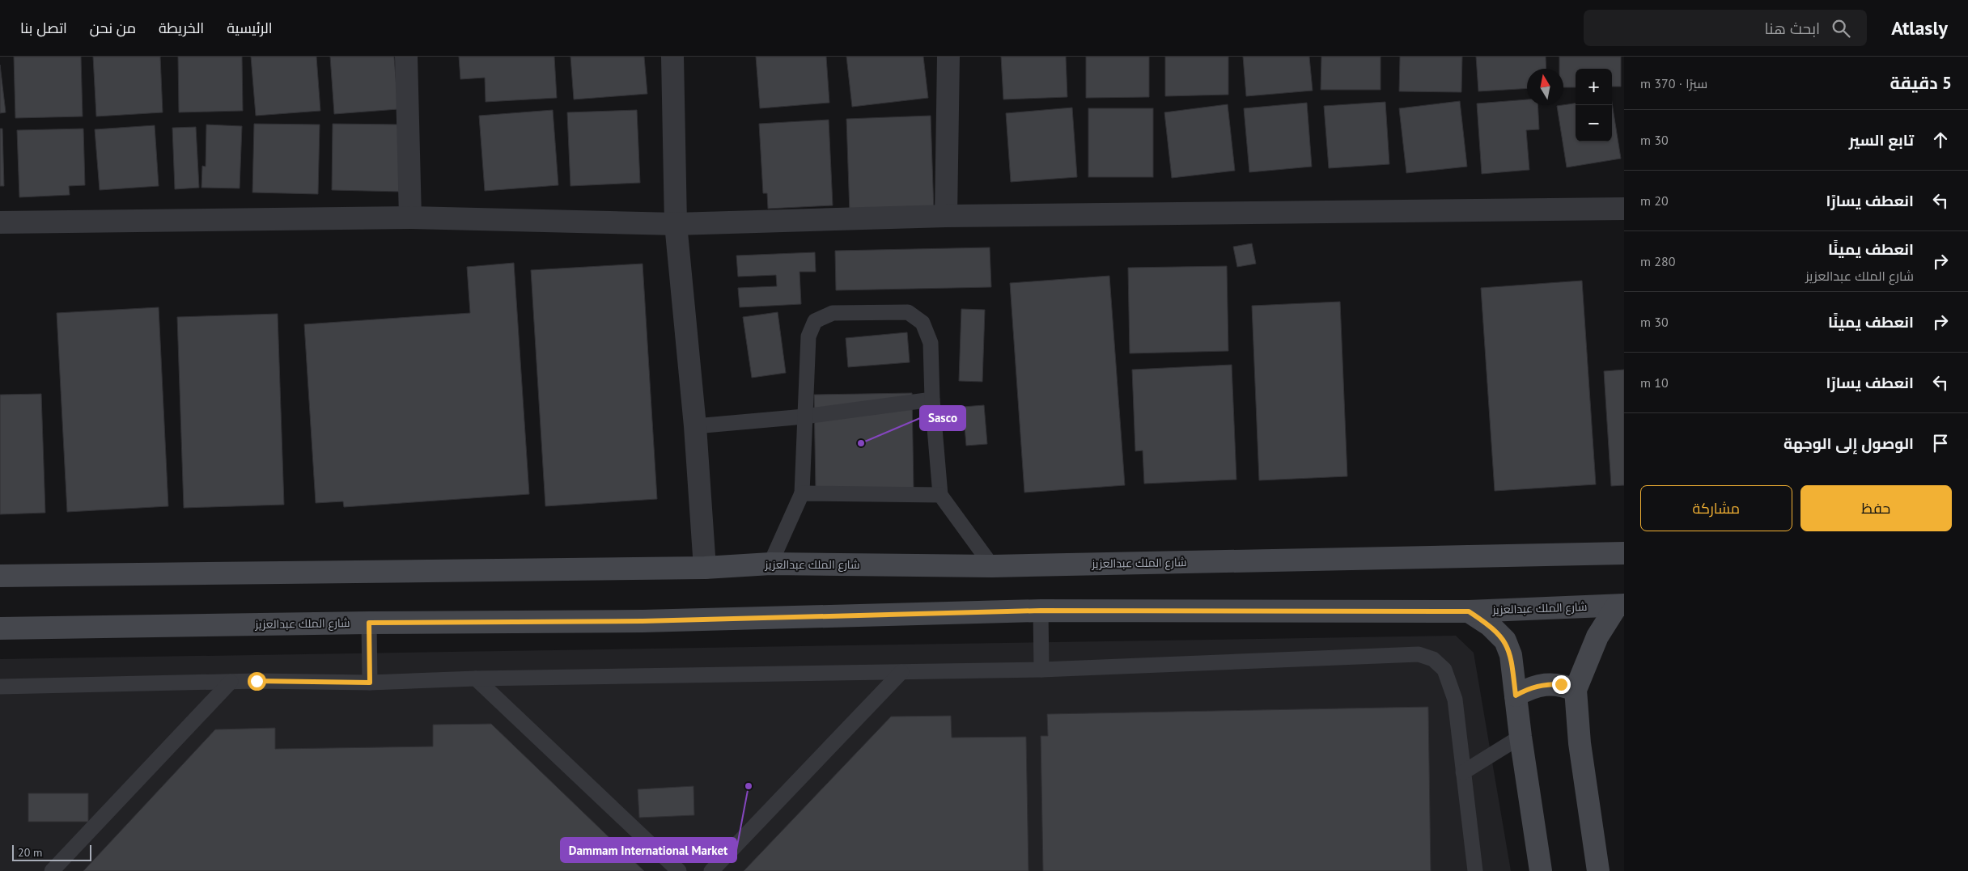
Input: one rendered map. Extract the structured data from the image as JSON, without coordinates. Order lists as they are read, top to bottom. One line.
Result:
{"streets":{"street":["شارع الملك عبدالعزيز"]},"places":["Sasco","Dammam International Market"],"scale_bar":"20 m","north":"top","page":{"header":"Atlasly","search":"ابحث هنا","nav":["الرئيسية","الخريطة","من نحن","اتصل بنا"],"heading":["5 دقيقة","سيرًا · 370 m"],"map_buttons":["+","−"],"list":[["تابع السير","30 m"],["انعطف يسارًا","20 m"],["انعطف يمينًا","شارع الملك عبدالعزيز","280 m"],["انعطف يمينًا","30 m"],["انعطف يسارًا","10 m"],"الوصول إلى الوجهة"],"buttons":["حفظ","مشاركة"],"scale":"20 m"}}
